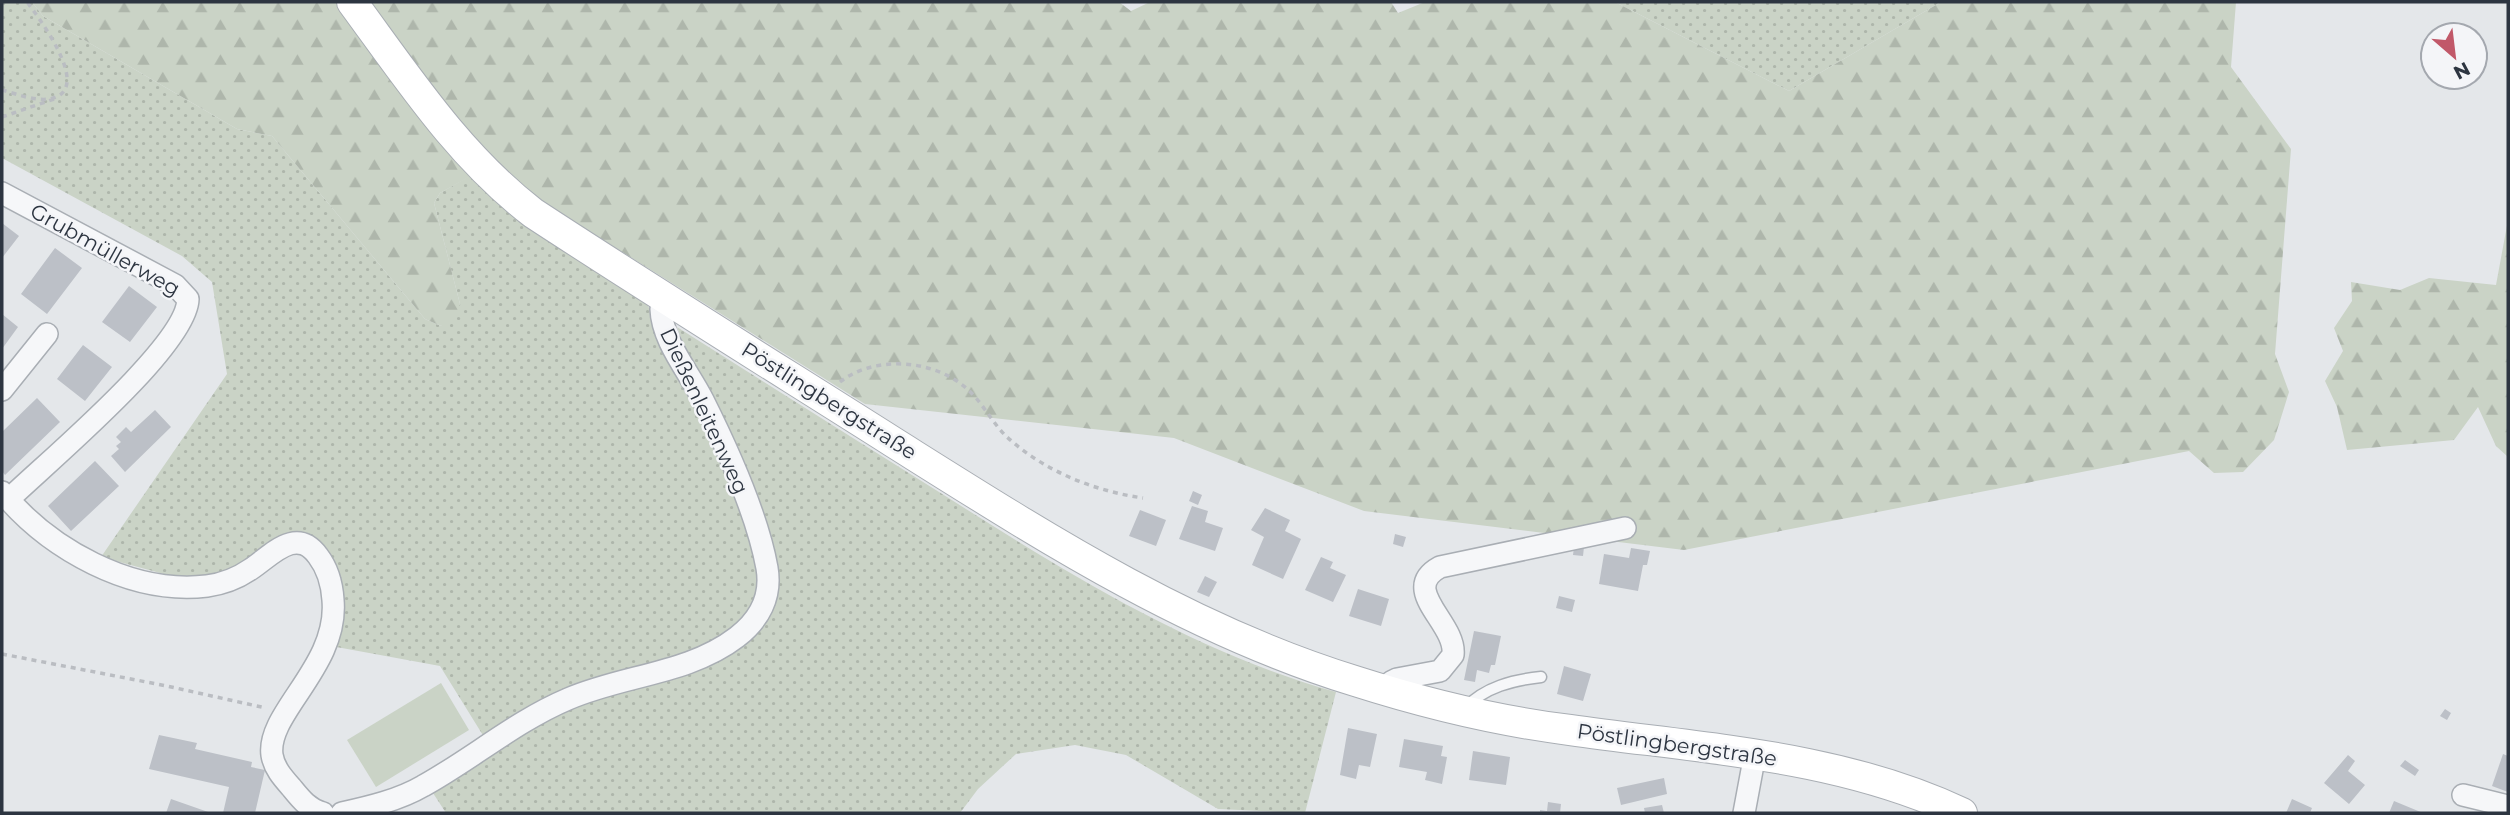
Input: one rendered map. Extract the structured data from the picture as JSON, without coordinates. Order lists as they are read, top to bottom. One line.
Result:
{"streets":{"main road":["Pöstlingbergstraße"],"street":["Grubmüllerweg","Dießenleitenweg"]},"crossings":[["Pöstlingbergstraße","Dießenleitenweg"]],"north":"bottom right"}
